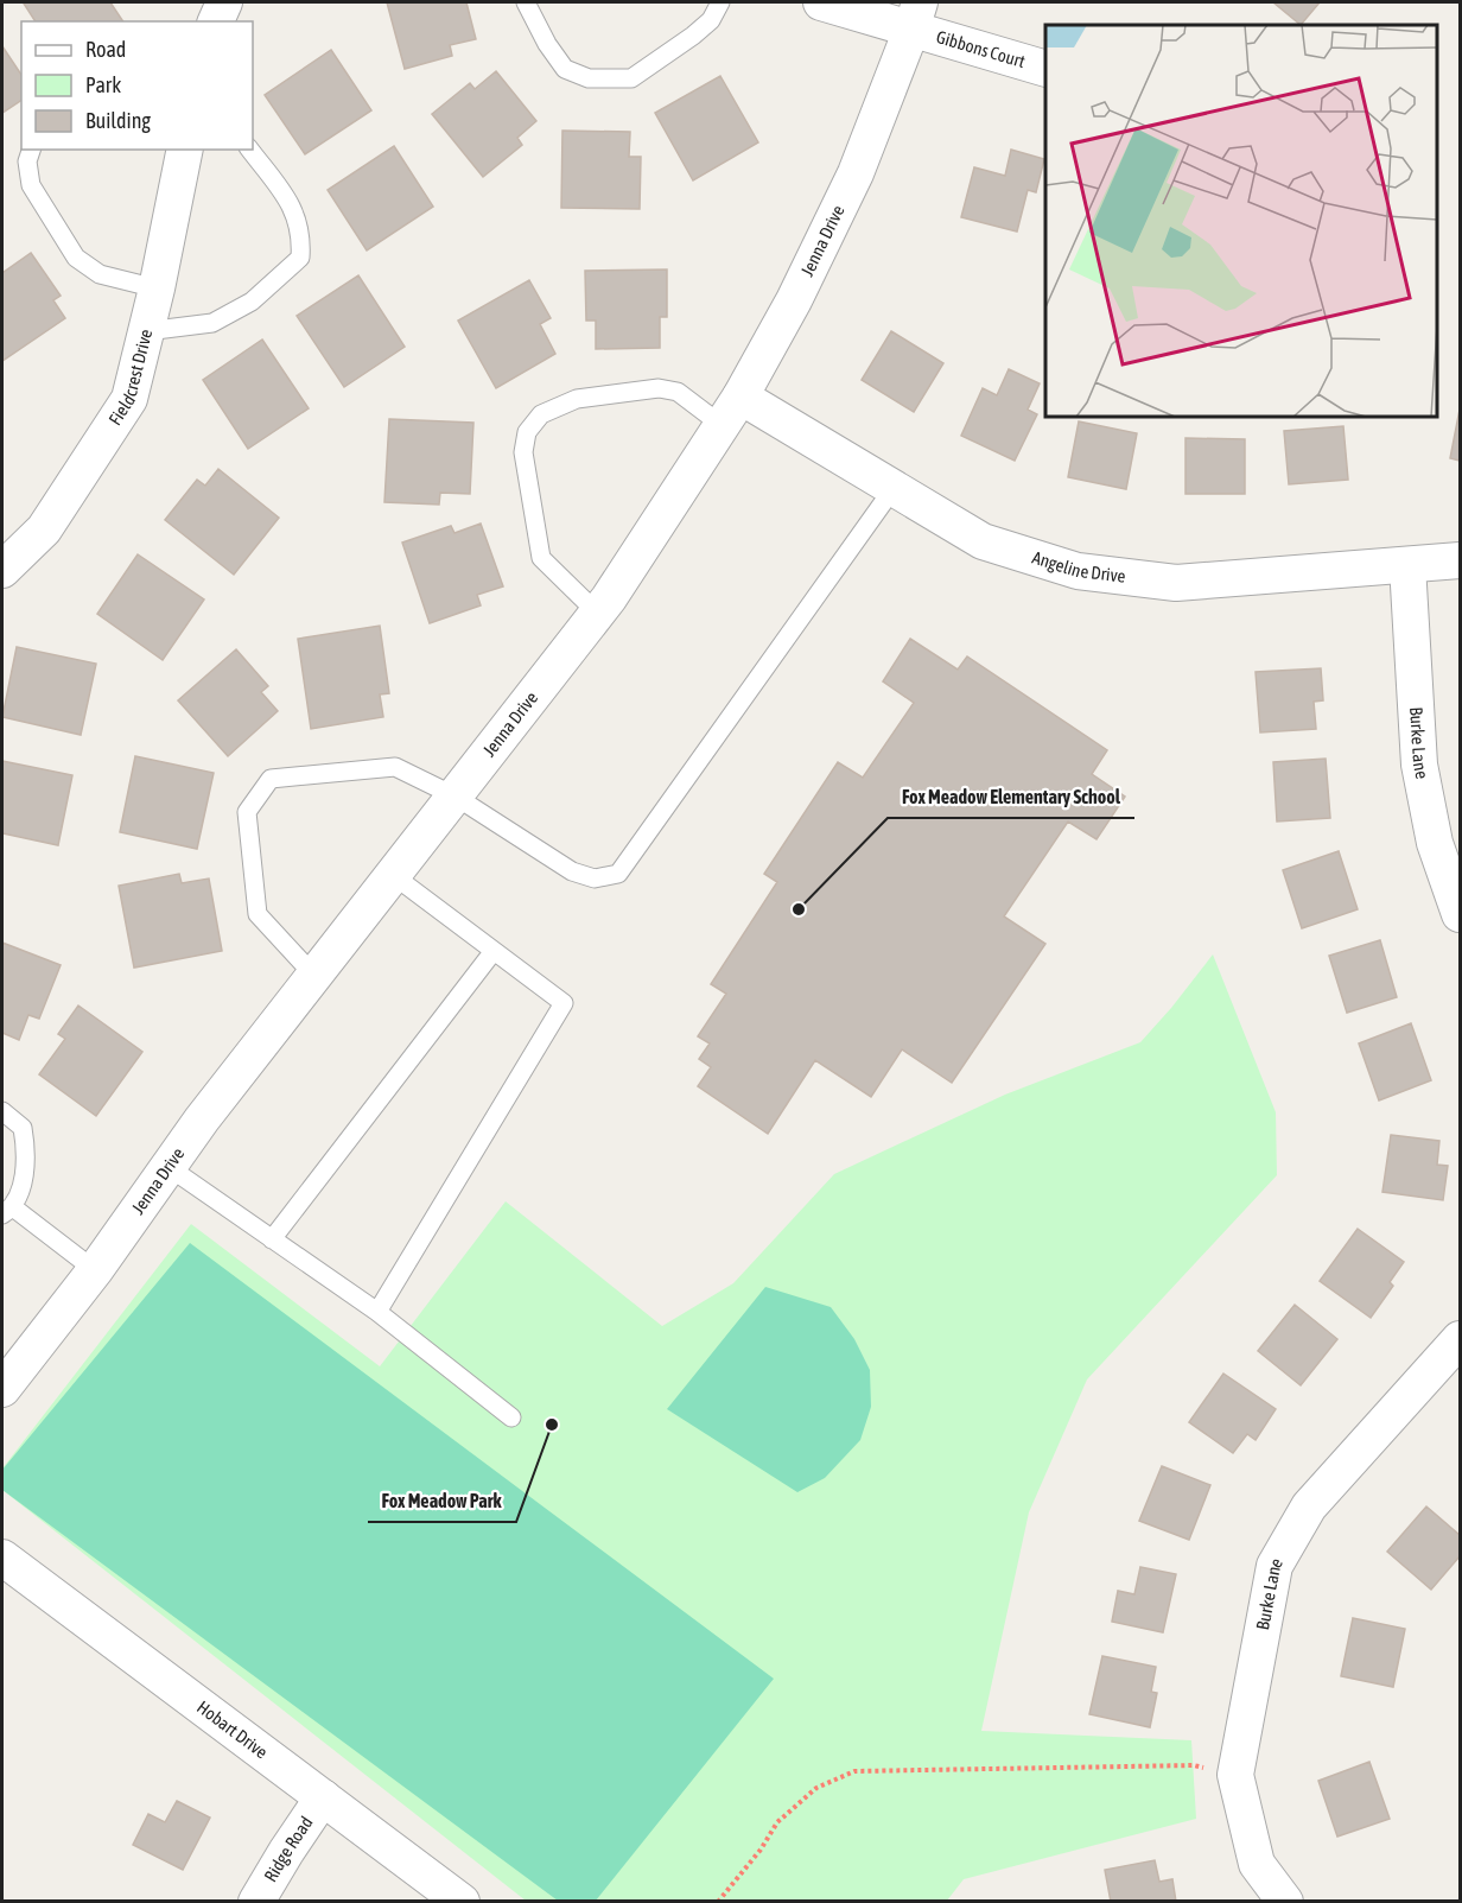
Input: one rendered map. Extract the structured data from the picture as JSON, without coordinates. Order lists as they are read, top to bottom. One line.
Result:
{"streets":{"street":["Gibbons Court","Jenna Drive","Fieldcrest Drive","Angeline Drive","Burke Lane","Hobart Drive","Ridge Road"]},"crossings":[["Gibbons Court","Jenna Drive"],["Jenna Drive","Angeline Drive"],["Angeline Drive","Burke Lane"],["Hobart Drive","Ridge Road"]],"places":["Fox Meadow Elementary School","Fox Meadow Park"],"legend":["Road","Park","Building"]}
